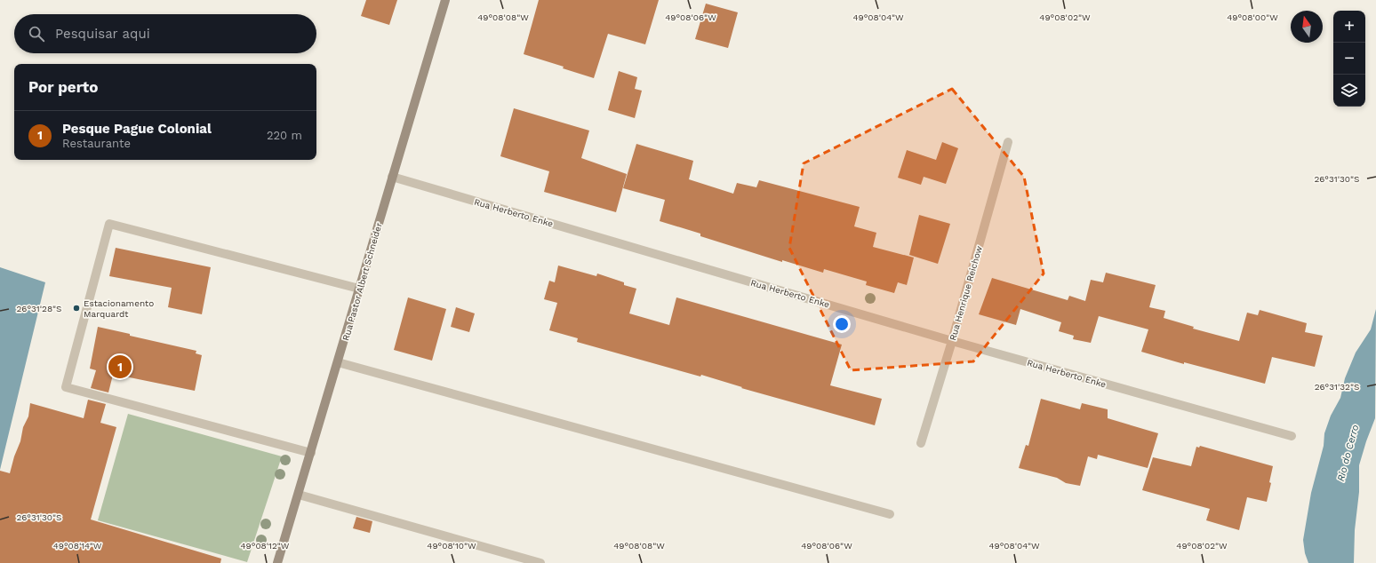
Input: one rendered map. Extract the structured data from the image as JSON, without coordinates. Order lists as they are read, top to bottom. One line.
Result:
{"streets":{"main road":["Rua Pastor Albert Schneider"],"street":["Rua Herberto Enke","Rua Henrique Reichow"]},"crossings":[["Rua Herberto Enke","Rua Pastor Albert Schneider"],["Rua Herberto Enke","Rua Henrique Reichow"]],"water":["Rio do Cerro"],"places":["Estacionamento Marquardt"],"north":"top","page":{"map_buttons":["+","−"],"search":"Pesquisar aqui","heading":"Por perto","list":[{"mark":"1","name":"Pesque Pague Colonial","note":"Restaurante","value":"220 m"}],"pins":"1"},"coordinates":["49°08'00\"W","49°08'08\"W","49°08'06\"W","49°08'04\"W","49°08'02\"W","26°31'30\"S","26°31'28\"S","26°31'32\"S","49°08'14\"W","49°08'12\"W","49°08'10\"W"]}
